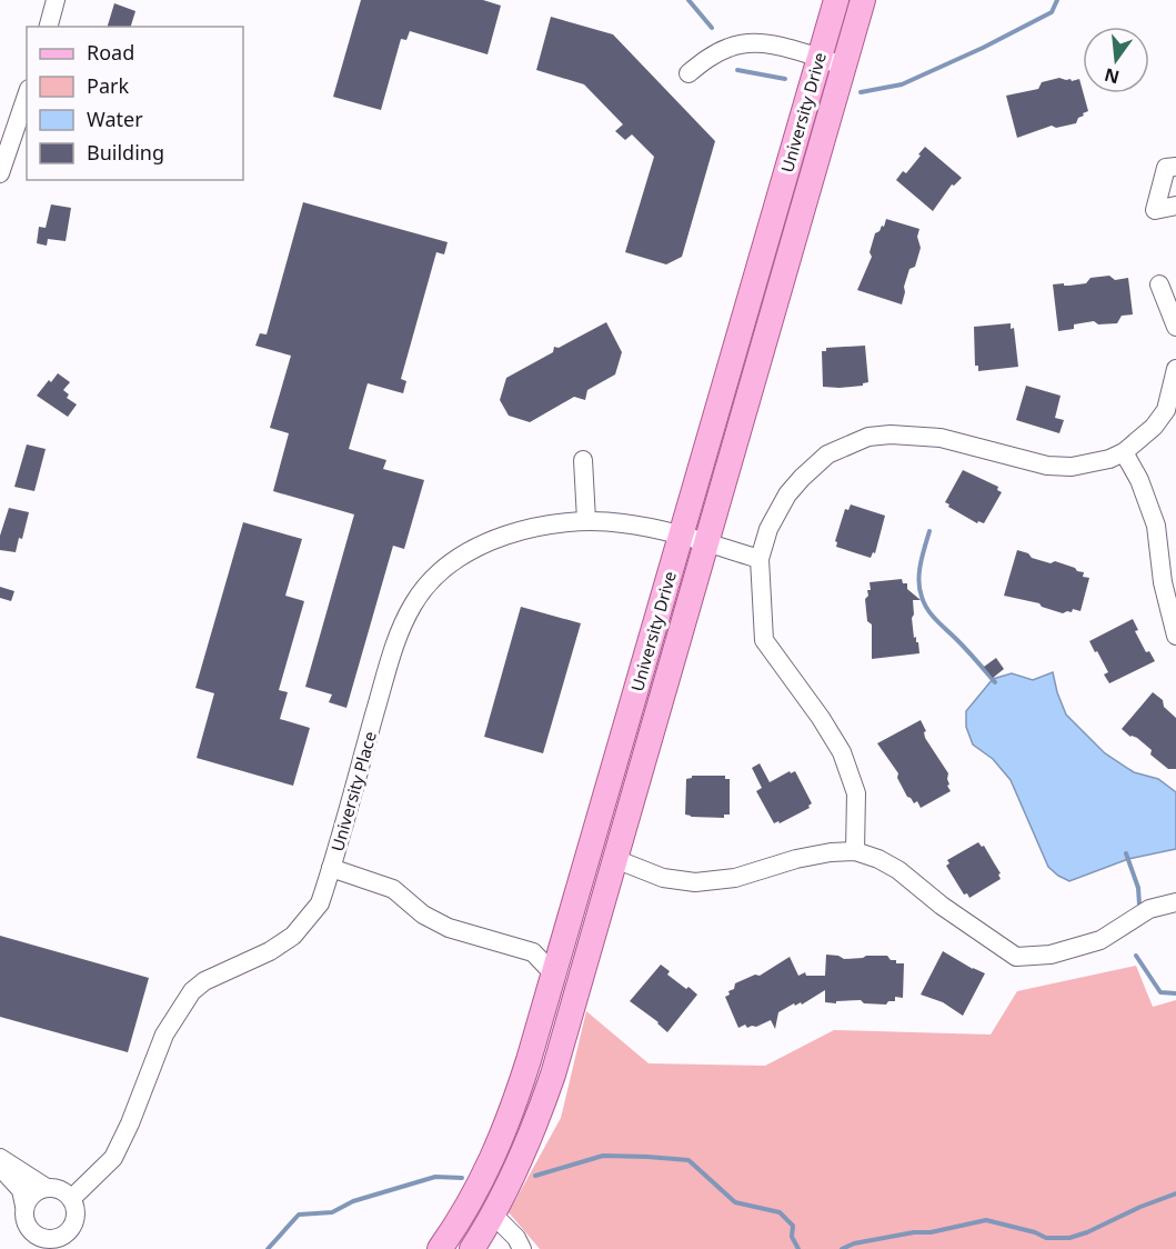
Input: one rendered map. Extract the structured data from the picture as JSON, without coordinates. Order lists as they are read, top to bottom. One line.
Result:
{"streets":{"main road":["University Drive"],"street":["University Place"]},"crossings":[["University Drive","University Place"]],"legend":["Road","Park","Water","Building"],"north":"bottom"}
